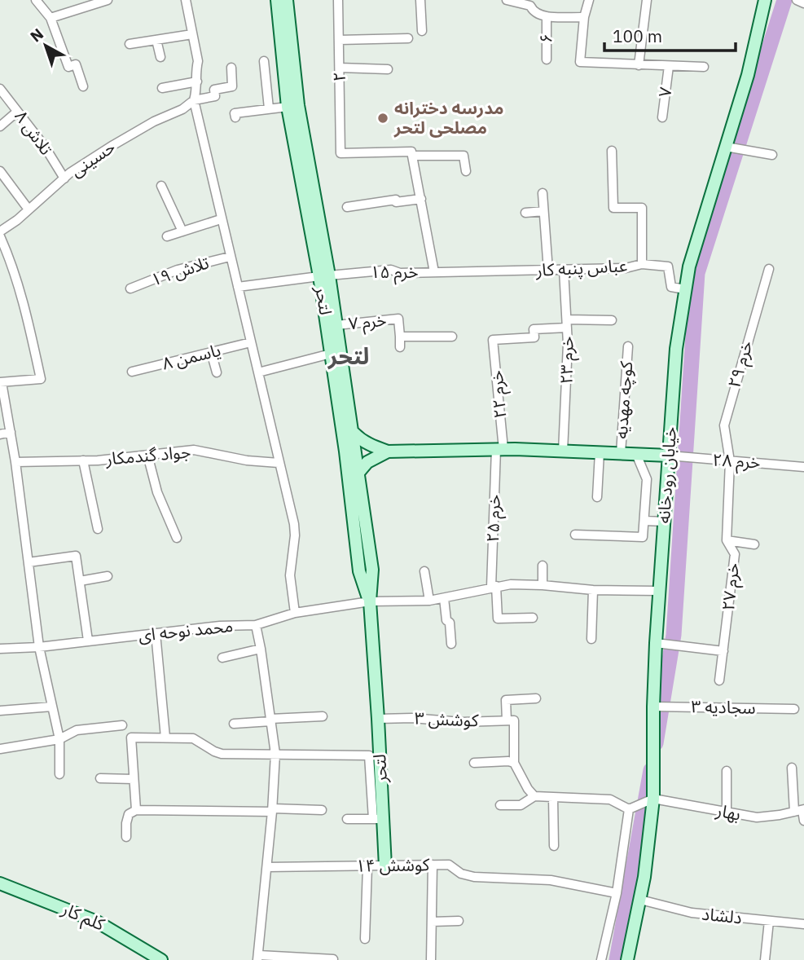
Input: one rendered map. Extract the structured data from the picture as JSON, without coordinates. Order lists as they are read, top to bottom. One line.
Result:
{"streets":{"street":["۶","۲","۷","تلاش ۸","حسینی","عباس پنبه کار","تلاش ۱۹","خرم ۱۵","لتحر","خرم ۷","یاسمن ۸","خرم ۲۳","خرم ۲۹","خرم ۲۲","کوچه مهدیه","جواد گندمکار","خرم ۲۸","خیابان رودخانه","خرم ۲۵","خرم ۲۷","محمد نوحه ای","سجادیه ۳","کوشش ۳","بهار","کوشش ۱۴","دلشاد","کلم کار"]},"crossings":[["تلاش ۸","حسینی"],["عباس پنبه کار","خرم ۱۵"],["عباس پنبه کار","خرم ۲۳"],["عباس پنبه کار","خیابان رودخانه"],["خرم ۱۵","لتحر"],["لتحر","خرم ۷"],["لتحر","محمد نوحه ای"],["لتحر","کوشش ۳"],["لتحر","کوشش ۱۴"],["خرم ۲۳","خرم ۲۲"],["خرم ۲۹","خرم ۲۸"],["خرم ۲۹","خرم ۲۷"],["خرم ۲۲","خرم ۲۵"],["خرم ۲۸","خیابان رودخانه"],["خرم ۲۸","خرم ۲۷"],["خیابان رودخانه","محمد نوحه ای"],["خیابان رودخانه","سجادیه ۳"],["خیابان رودخانه","بهار"],["خیابان رودخانه","دلشاد"],["خرم ۲۵","محمد نوحه ای"]],"districts":["لتحر"],"places":["مدرسه دخترانه مصلحی لتحر"],"scale_bar":"100 m","north":"top left"}
